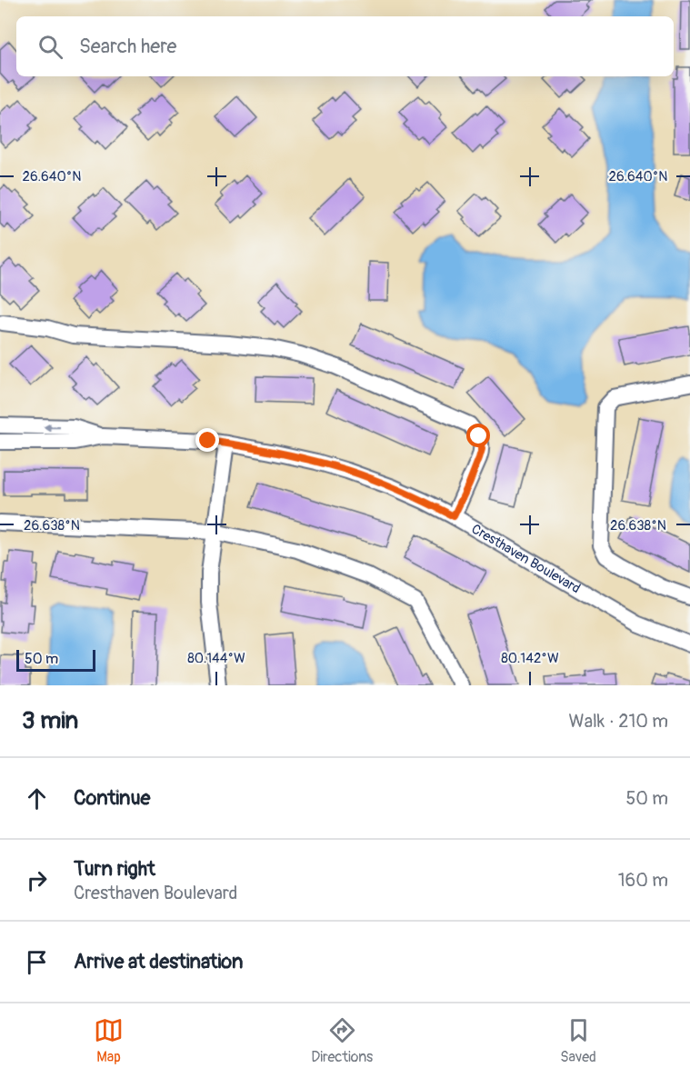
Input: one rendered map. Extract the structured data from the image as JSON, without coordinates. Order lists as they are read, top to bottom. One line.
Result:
{"streets":{"street":["Cresthaven Boulevard"]},"scale_bar":"50 m","page":{"search":"Search here","scale":"50 m","heading":["3 min","Walk · 210 m"],"list":[["Continue","50 m"],["Turn right","Cresthaven Boulevard","160 m"],"Arrive at destination"],"nav":["Map","Directions","Saved"]},"coordinates":["26.640°N","26.638°N","80.144°W","80.142°W"]}
